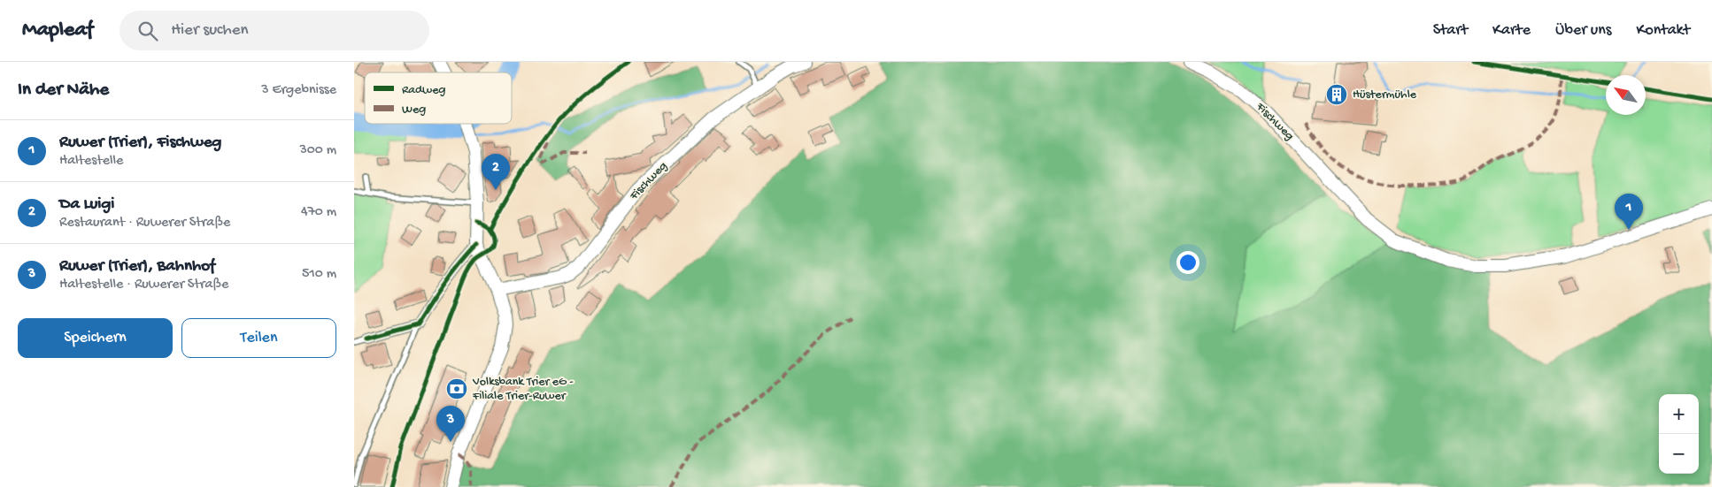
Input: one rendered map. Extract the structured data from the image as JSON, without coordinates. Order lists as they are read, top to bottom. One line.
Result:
{"streets":{"main road":["Fischweg"]},"places":{"building":["Hüstermühle"],"bank":["Volksbank Trier eG - Filiale Trier-Ruwer"]},"legend":["Radweg","Weg"],"north":"top left","page":{"header":"Mapleaf","search":"Hier suchen","nav":["Start","Karte","Über uns","Kontakt"],"heading":["In der Nähe","3 Ergebnisse"],"list":[{"mark":"1","name":"Ruwer (Trier), Fischweg","note":"Haltestelle","value":"300 m"},{"mark":"2","name":"Da Luigi","note":"Restaurant · Ruwerer Straße","value":"470 m"},{"mark":"3","name":"Ruwer (Trier), Bahnhof","note":"Haltestelle · Ruwerer Straße","value":"510 m"}],"pins":["2","1","3"],"buttons":["Speichern","Teilen"],"map_buttons":["+","−"]}}
